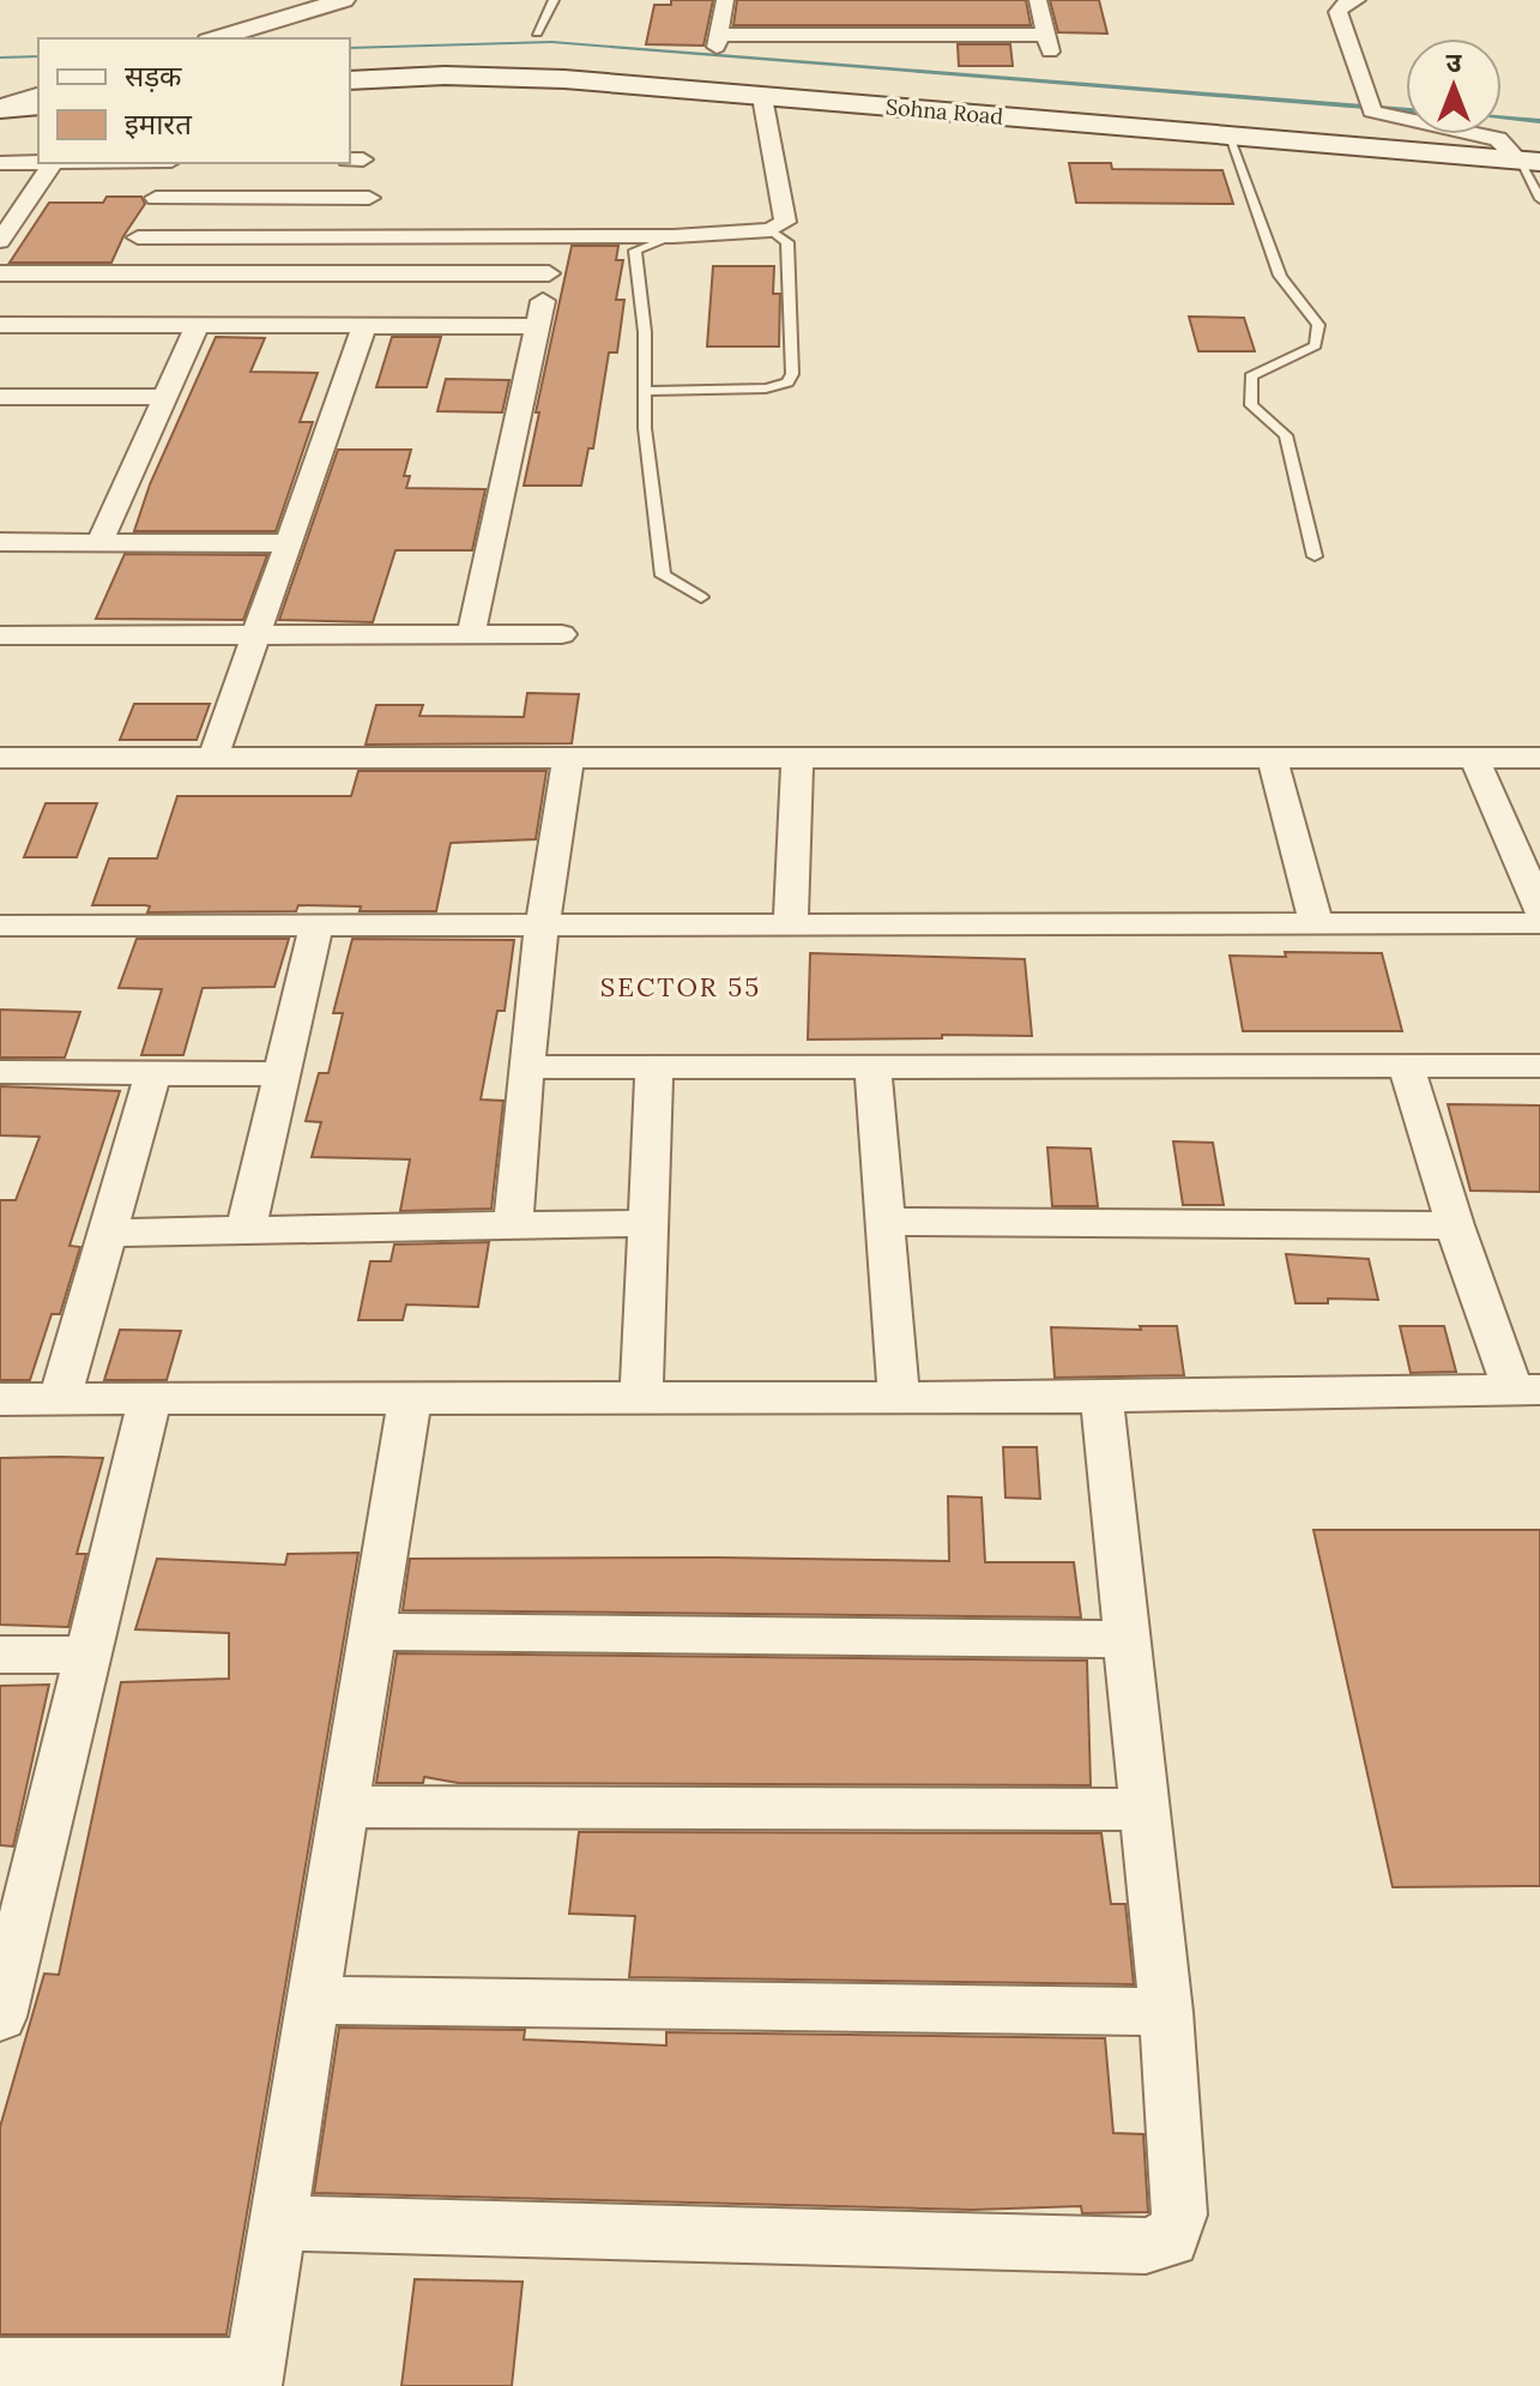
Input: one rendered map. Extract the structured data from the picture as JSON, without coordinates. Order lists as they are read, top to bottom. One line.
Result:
{"streets":{"main road":["Sohna Road"]},"districts":["SECTOR 55"],"legend":["सड़क","इमारत"],"north":"top"}
